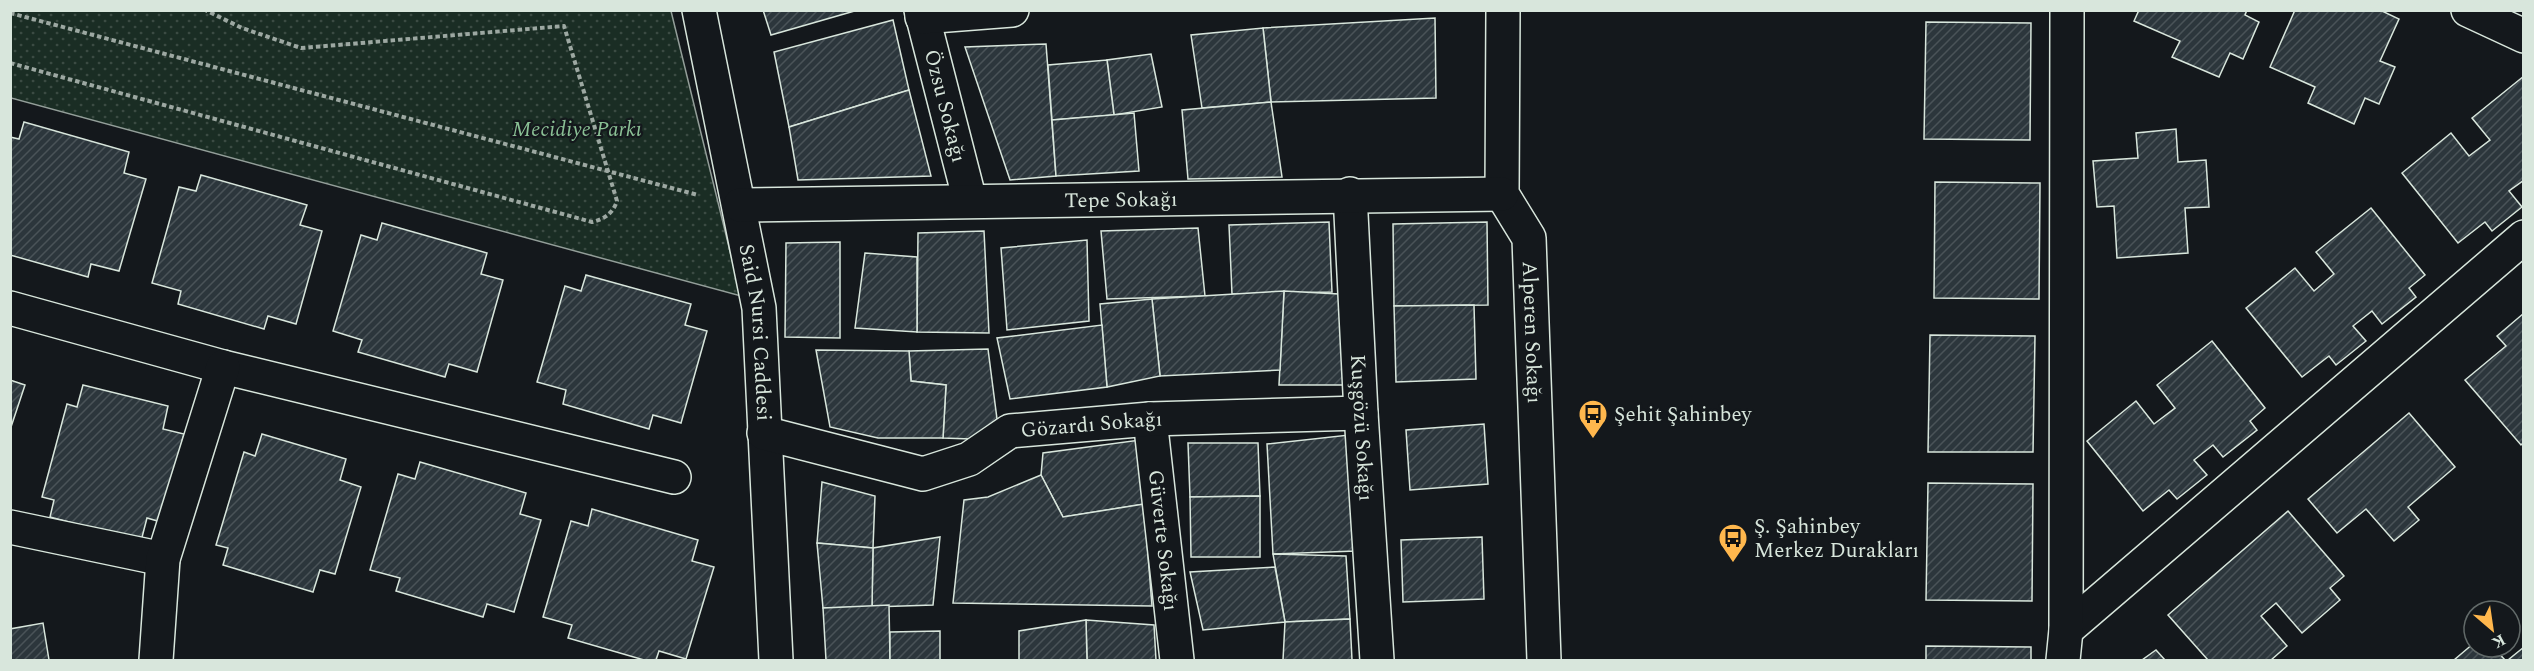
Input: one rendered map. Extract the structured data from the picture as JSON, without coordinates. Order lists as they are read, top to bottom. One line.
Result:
{"streets":{"street":["Özsu Sokağı","Tepe Sokağı","Alperen Sokağı","Said Nursi Caddesi","Gözardı Sokağı","Kuşgözü Sokağı","Güverte Sokağı"]},"crossings":[["Özsu Sokağı","Tepe Sokağı"],["Tepe Sokağı","Alperen Sokağı"],["Tepe Sokağı","Said Nursi Caddesi"],["Tepe Sokağı","Kuşgözü Sokağı"],["Said Nursi Caddesi","Gözardı Sokağı"],["Gözardı Sokağı","Kuşgözü Sokağı"],["Gözardı Sokağı","Güverte Sokağı"]],"parks":["Mecidiye Parkı"],"places":{"bus stop":["Şehit Şahinbey","Ş. Şahinbey Merkez Durakları"]},"north":"bottom right"}
